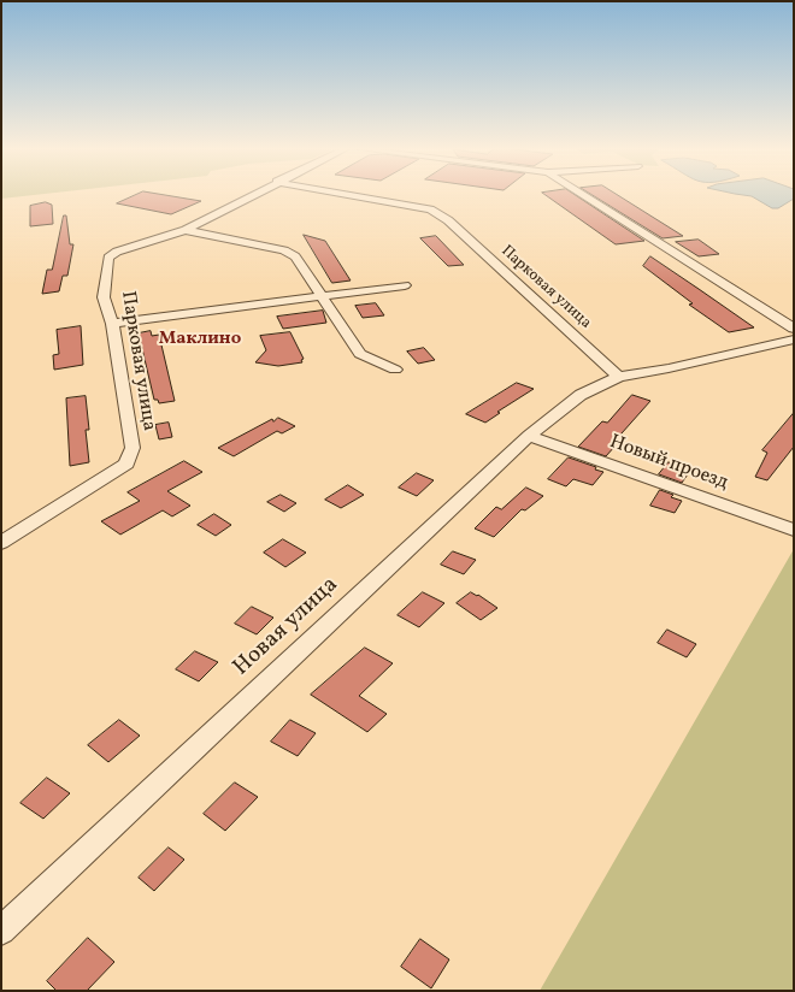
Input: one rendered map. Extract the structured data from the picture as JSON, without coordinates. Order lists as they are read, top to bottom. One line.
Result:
{"streets":{"street":["Парковая улица","Новый проезд","Новая улица"]},"crossings":[["Парковая улица","Новая улица"],["Новый проезд","Новая улица"]],"districts":["Маклино"]}
